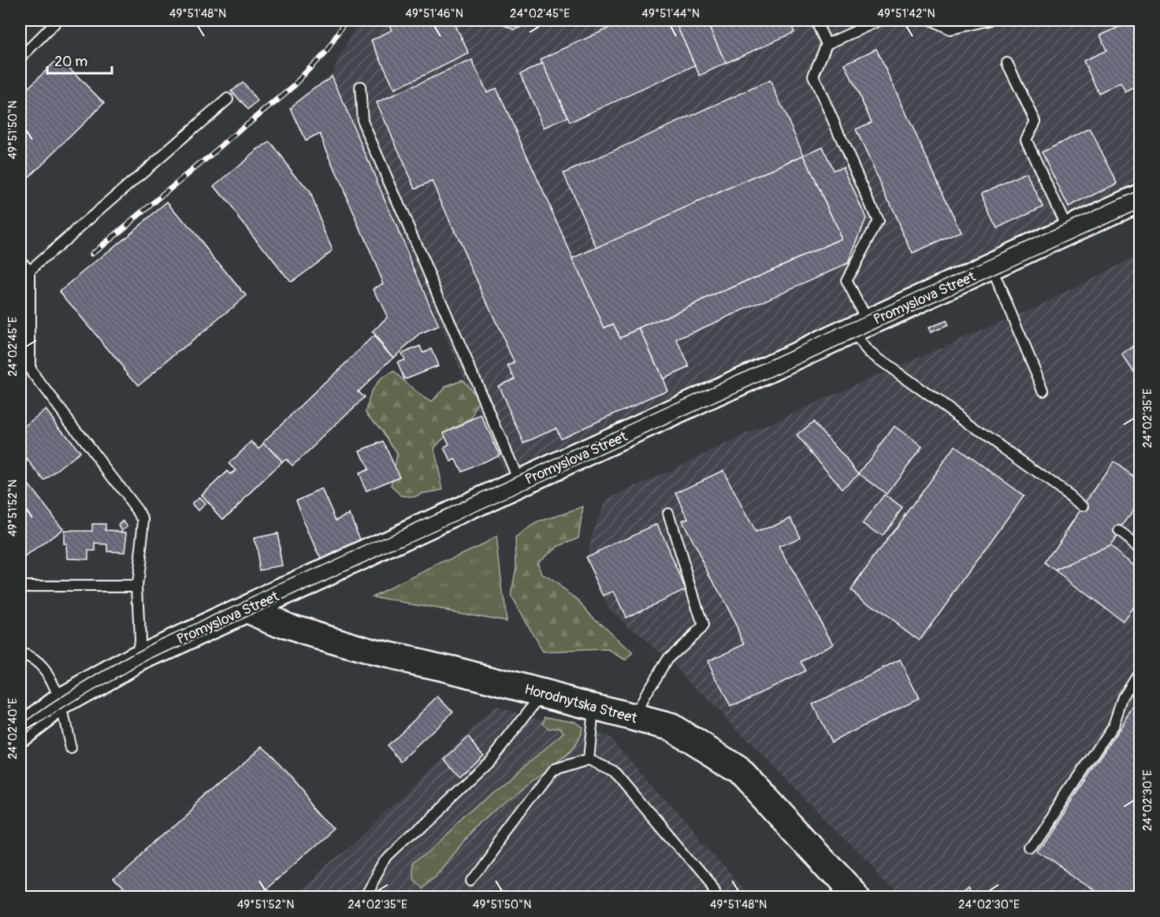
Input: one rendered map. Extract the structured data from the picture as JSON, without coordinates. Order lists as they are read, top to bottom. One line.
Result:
{"streets":{"main road":["Promyslova Street","Horodnytska Street"]},"crossings":[["Promyslova Street","Horodnytska Street"]],"scale_bar":"20 m","coordinates":["49°51'48\"N","49°51'46\"N","24°02'45\"E","49°51'44\"N","49°51'42\"N","49°51'50\"N","24°02'35\"E","49°51'52\"N","24°02'40\"E","24°02'30\"E"]}
